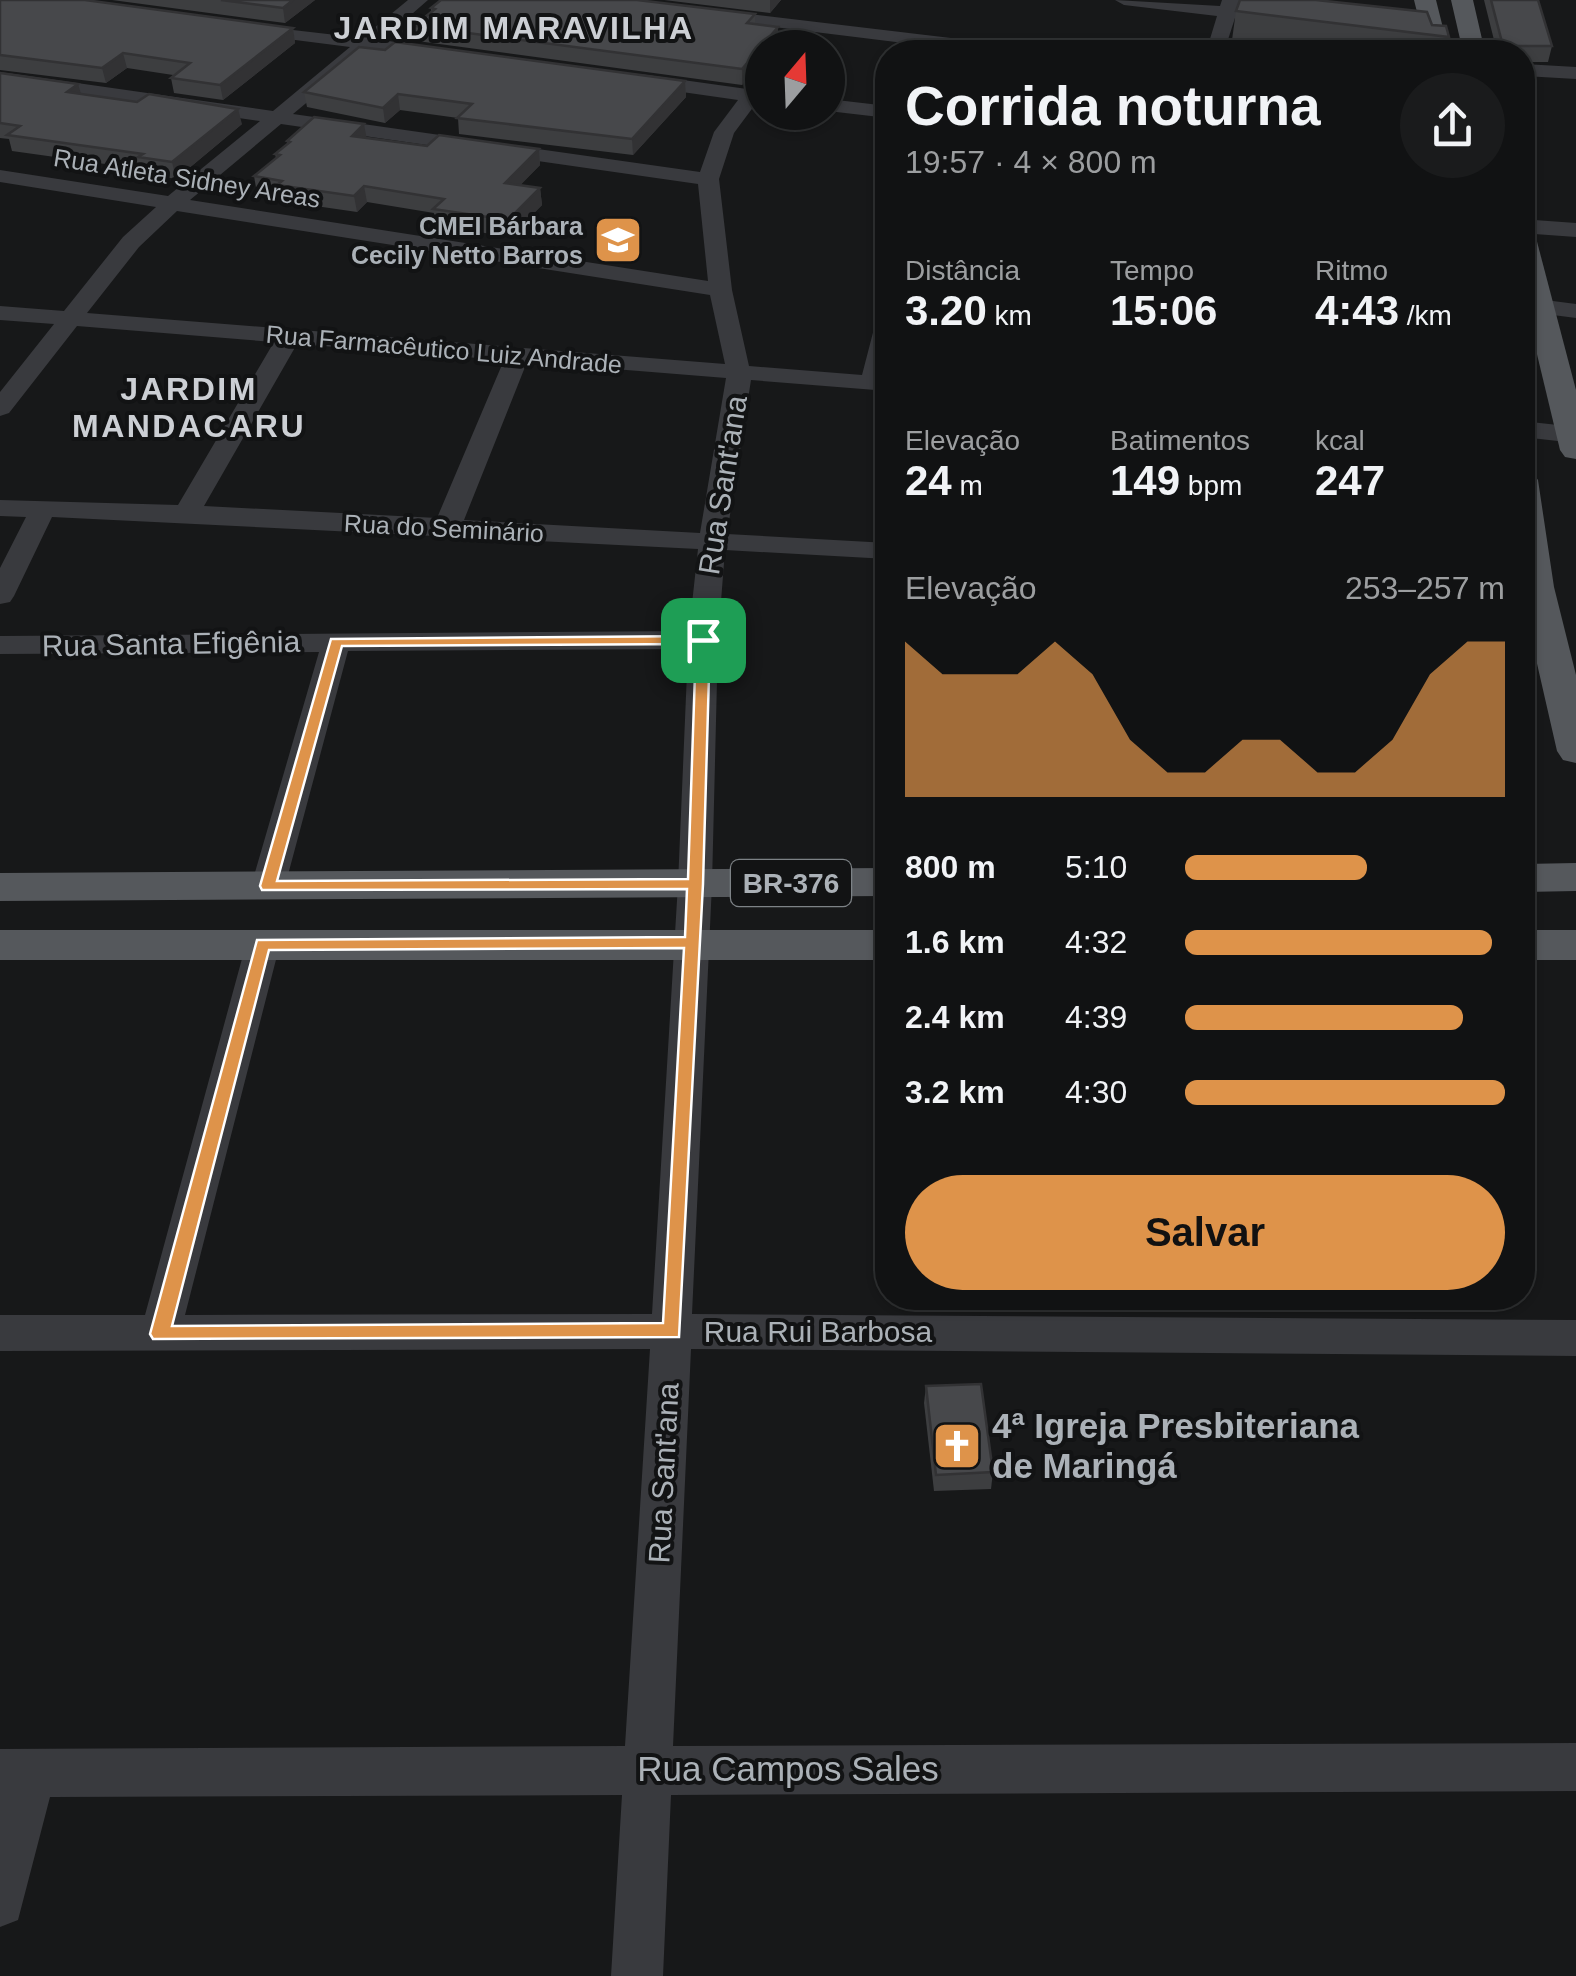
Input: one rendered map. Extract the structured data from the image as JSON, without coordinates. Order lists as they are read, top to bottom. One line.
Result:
{"streets":{"main road":["BR-376"],"street":["Rua Atleta Sidney Areas","Rua Farmacêutico Luiz Andrade","Rua Sant'ana","Rua do Seminário","Rua Santa Efigênia","Rua Rui Barbosa","Rua Campos Sales"]},"crossings":[["Rua Atleta Sidney Areas","Rua Sant'ana"],["Rua Farmacêutico Luiz Andrade","Rua Sant'ana"],["Rua Sant'ana","Rua do Seminário"],["Rua Sant'ana","Rua Santa Efigênia"],["Rua Sant'ana","BR-376"],["Rua Sant'ana","Rua Rui Barbosa"],["Rua Sant'ana","Rua Campos Sales"]],"districts":["JARDIM MARAVILHA","JARDIM MANDACARU"],"places":{"school or university":["CMEI Bárbara Cecily Netto Barros"],"church":["4ª Igreja Presbiteriana de Maringá"]},"north":"top","page":{"heading":["Corrida noturna","19:57 · 4 × 800 m"],"stats":[["Distância","3.20 km"],["Tempo","15:06"],["Ritmo","4:43 /km"],["Elevação","24 m"],["Batimentos","149 bpm"],["kcal","247"]],"chart":["Elevação","253–257 m"],"list":[{"name":"800 m","note":"5:10"},{"name":"1.6 km","note":"4:32"},{"name":"2.4 km","note":"4:39"},{"name":"3.2 km","note":"4:30"}],"buttons":"Salvar"}}
